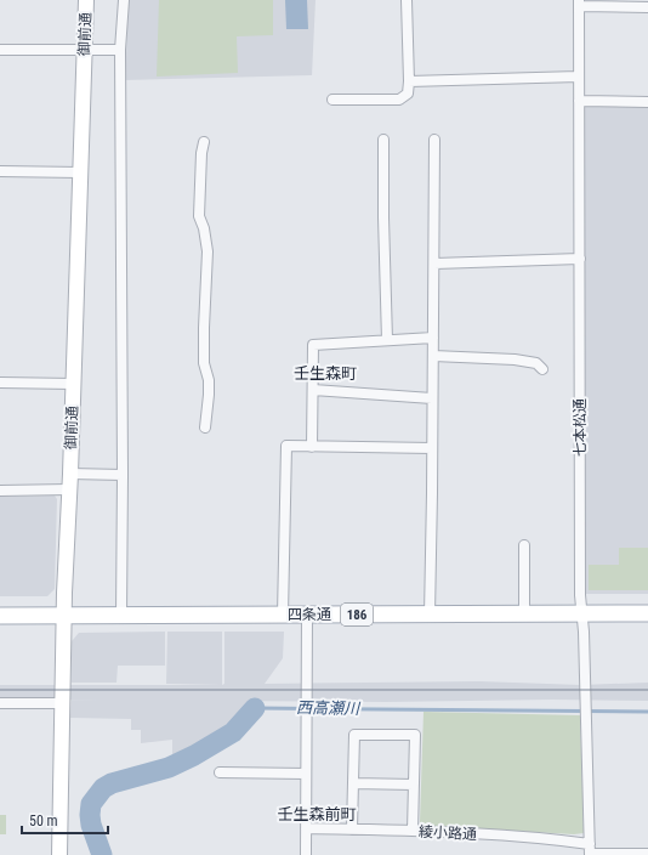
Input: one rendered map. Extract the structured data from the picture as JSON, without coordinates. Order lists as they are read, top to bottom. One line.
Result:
{"streets":{"main road":["四条通","186"],"street":["御前通","七本松通","綾小路通"]},"crossings":[["御前通","四条通"],["七本松通","四条通"],["七本松通","綾小路通"]],"districts":["壬生森町","壬生森前町"],"water":["西高瀬川"],"scale_bar":"50 m"}
